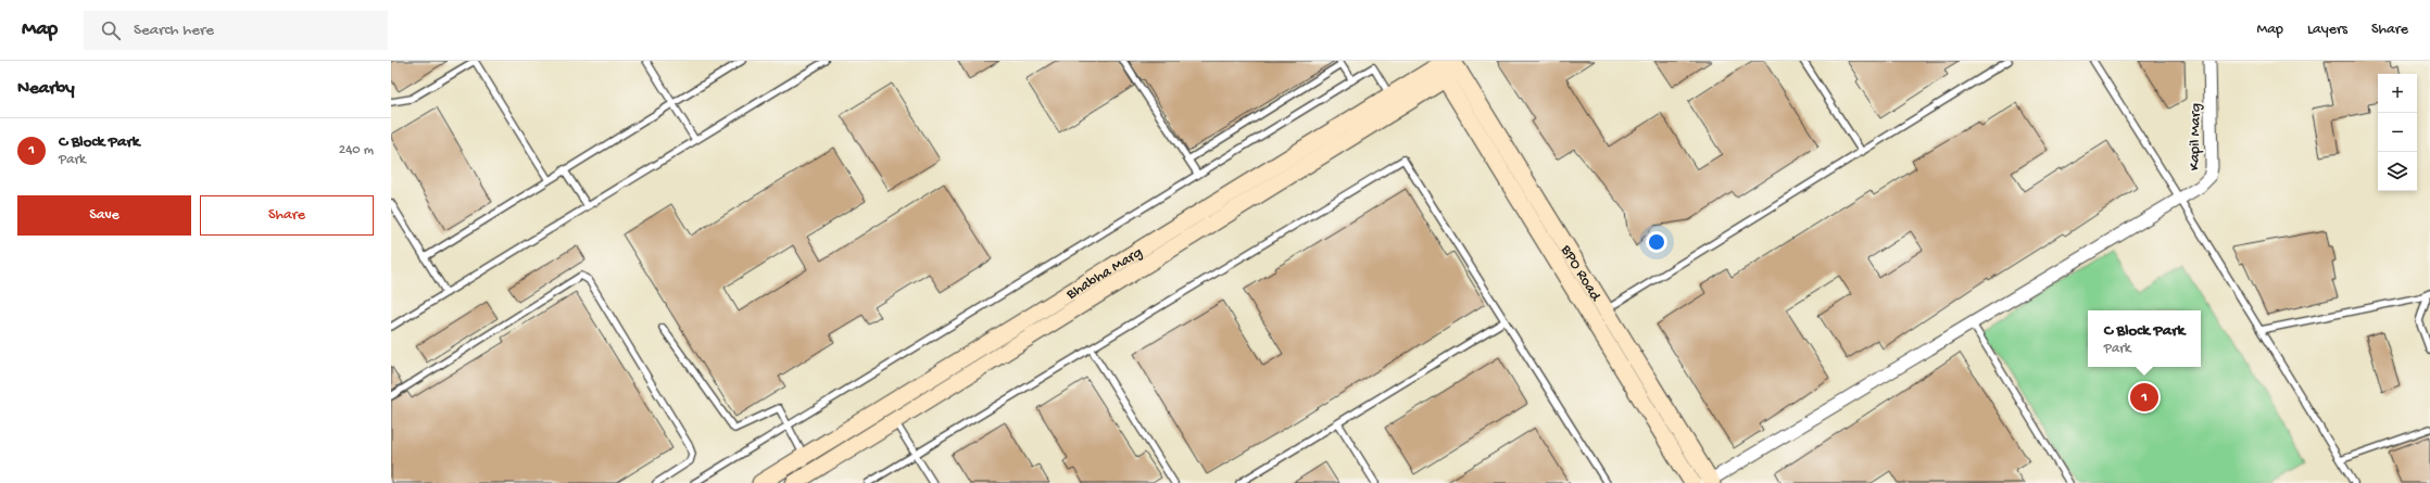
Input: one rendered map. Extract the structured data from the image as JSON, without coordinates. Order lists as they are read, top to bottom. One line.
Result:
{"streets":{"street":["Kapil Marg","Bhabha Marg","BPO Road"]},"crossings":[["Kapil Marg","BPO Road"],["Bhabha Marg","BPO Road"]],"page":{"header":"Map","search":"Search here","nav":["Map","Layers","Share"],"heading":"Nearby","map_buttons":["+","−"],"list":[{"mark":"1","name":"C Block Park","note":"Park","value":"240 m"}],"buttons":["Save","Share"],"popup":["C Block Park","Park"],"pins":"1"}}
